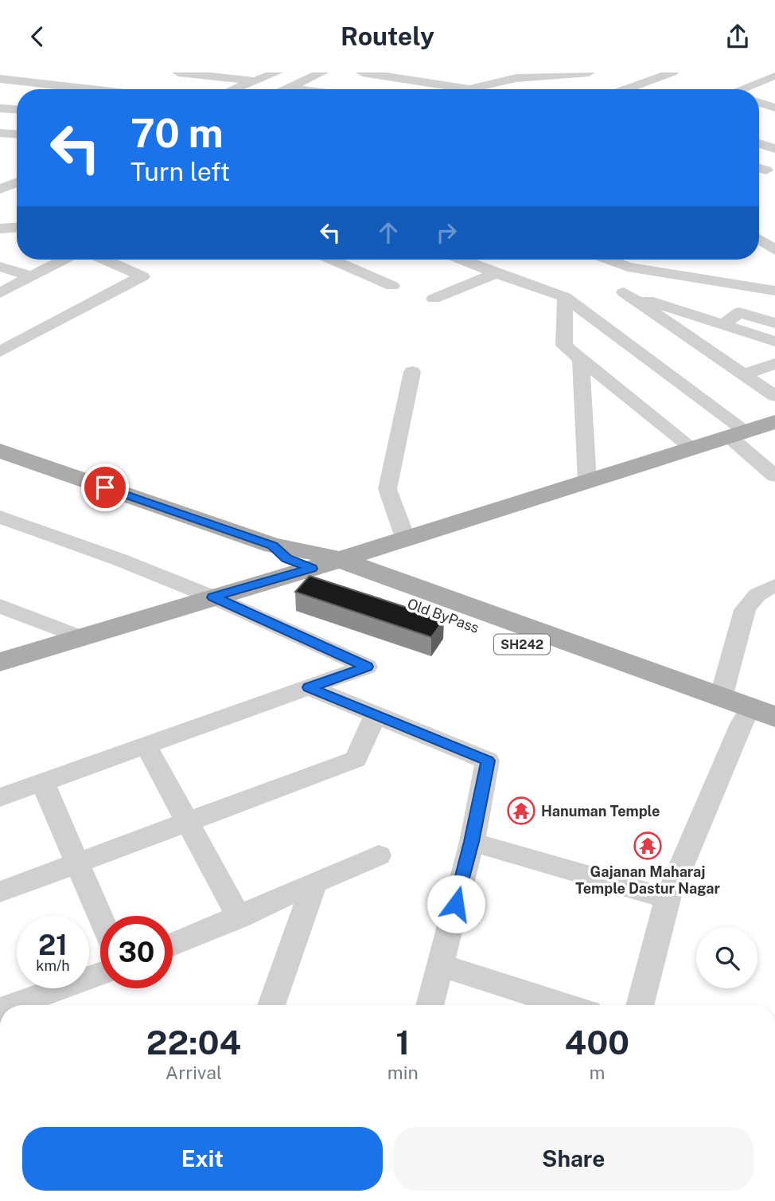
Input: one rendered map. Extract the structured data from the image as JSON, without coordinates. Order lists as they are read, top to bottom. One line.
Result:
{"streets":{"main road":["Old ByPass","SH242"]},"places":{"temple":["Hanuman Temple","Gajanan Maharaj Temple Dastur Nagar"]},"page":{"header":"Routely","turn":["70 m","Turn left"],"speed":"21 km/h","limit":"30","eta":["22:04","Arrival","1","min","400","m"],"buttons":["Exit","Share"]}}
